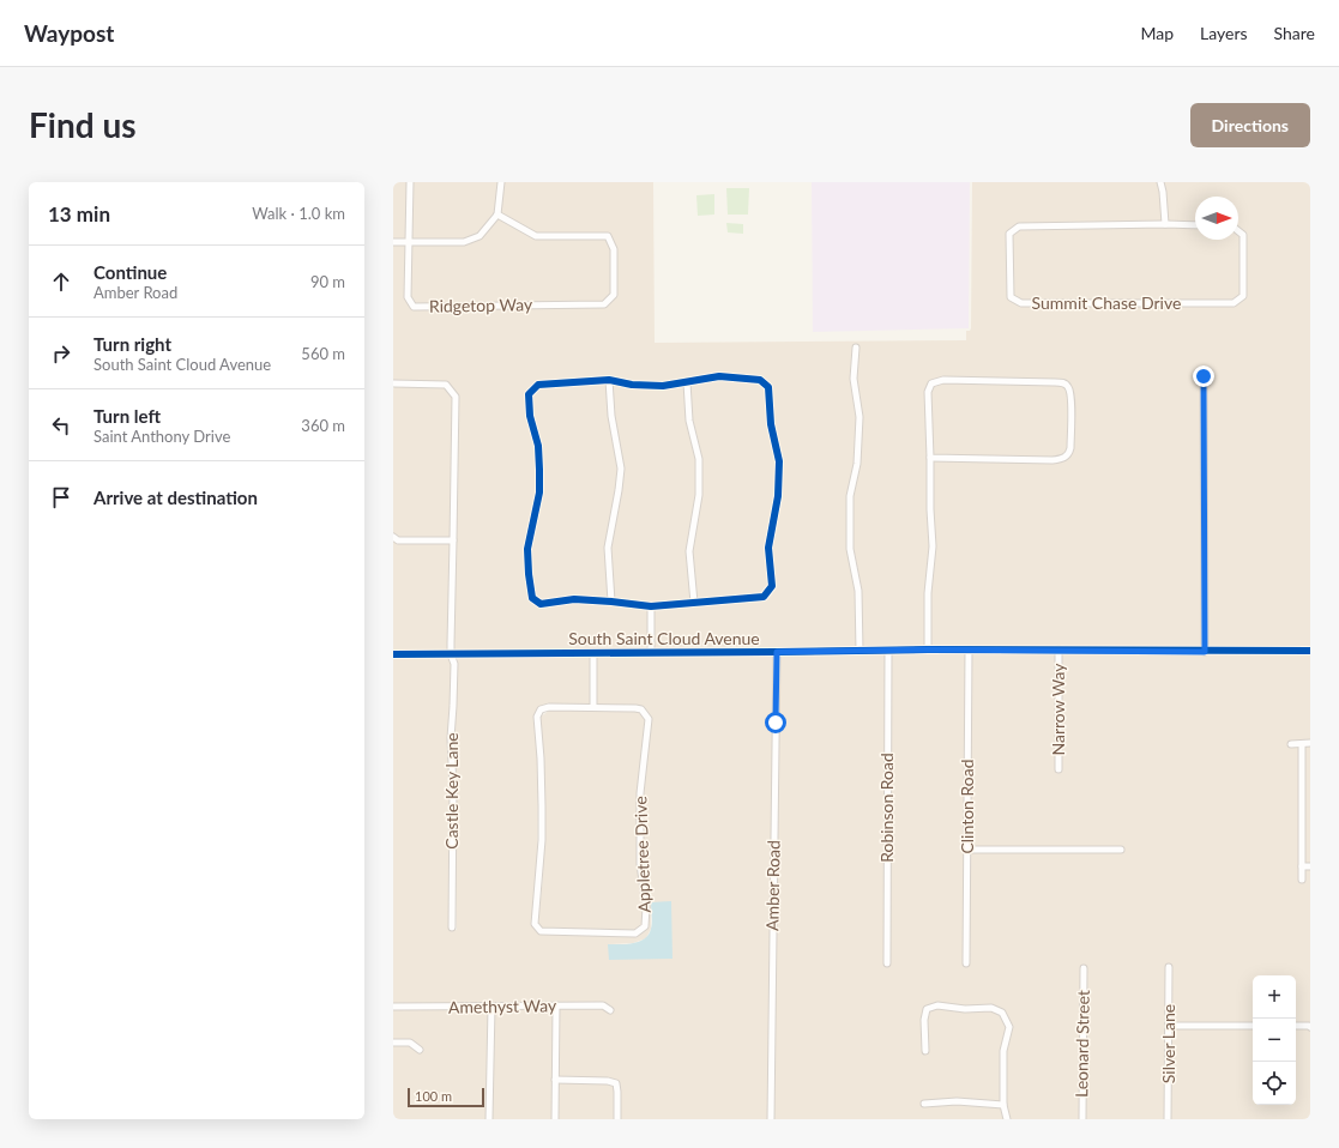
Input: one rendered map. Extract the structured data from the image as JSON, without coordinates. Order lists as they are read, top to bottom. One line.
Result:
{"streets":{"street":["Summit Chase Drive","Ridgetop Way","South Saint Cloud Avenue","Narrow Way","Castle Key Lane","Clinton Road","Robinson Road","Appletree Drive","Amber Road","Amethyst Way","Leonard Street","Silver Lane"]},"crossings":[["South Saint Cloud Avenue","Narrow Way"],["South Saint Cloud Avenue","Castle Key Lane"],["South Saint Cloud Avenue","Clinton Road"],["South Saint Cloud Avenue","Robinson Road"],["South Saint Cloud Avenue","Amber Road"]],"scale_bar":"100 m","north":"right","page":{"header":"Waypost","nav":["Map","Layers","Share"],"buttons":"Directions","title":"Find us","heading":["13 min","Walk · 1.0 km"],"list":[["Continue","Amber Road","90 m"],["Turn right","South Saint Cloud Avenue","560 m"],["Turn left","Saint Anthony Drive","360 m"],"Arrive at destination"],"map_buttons":["+","−"],"scale":"100 m"}}
